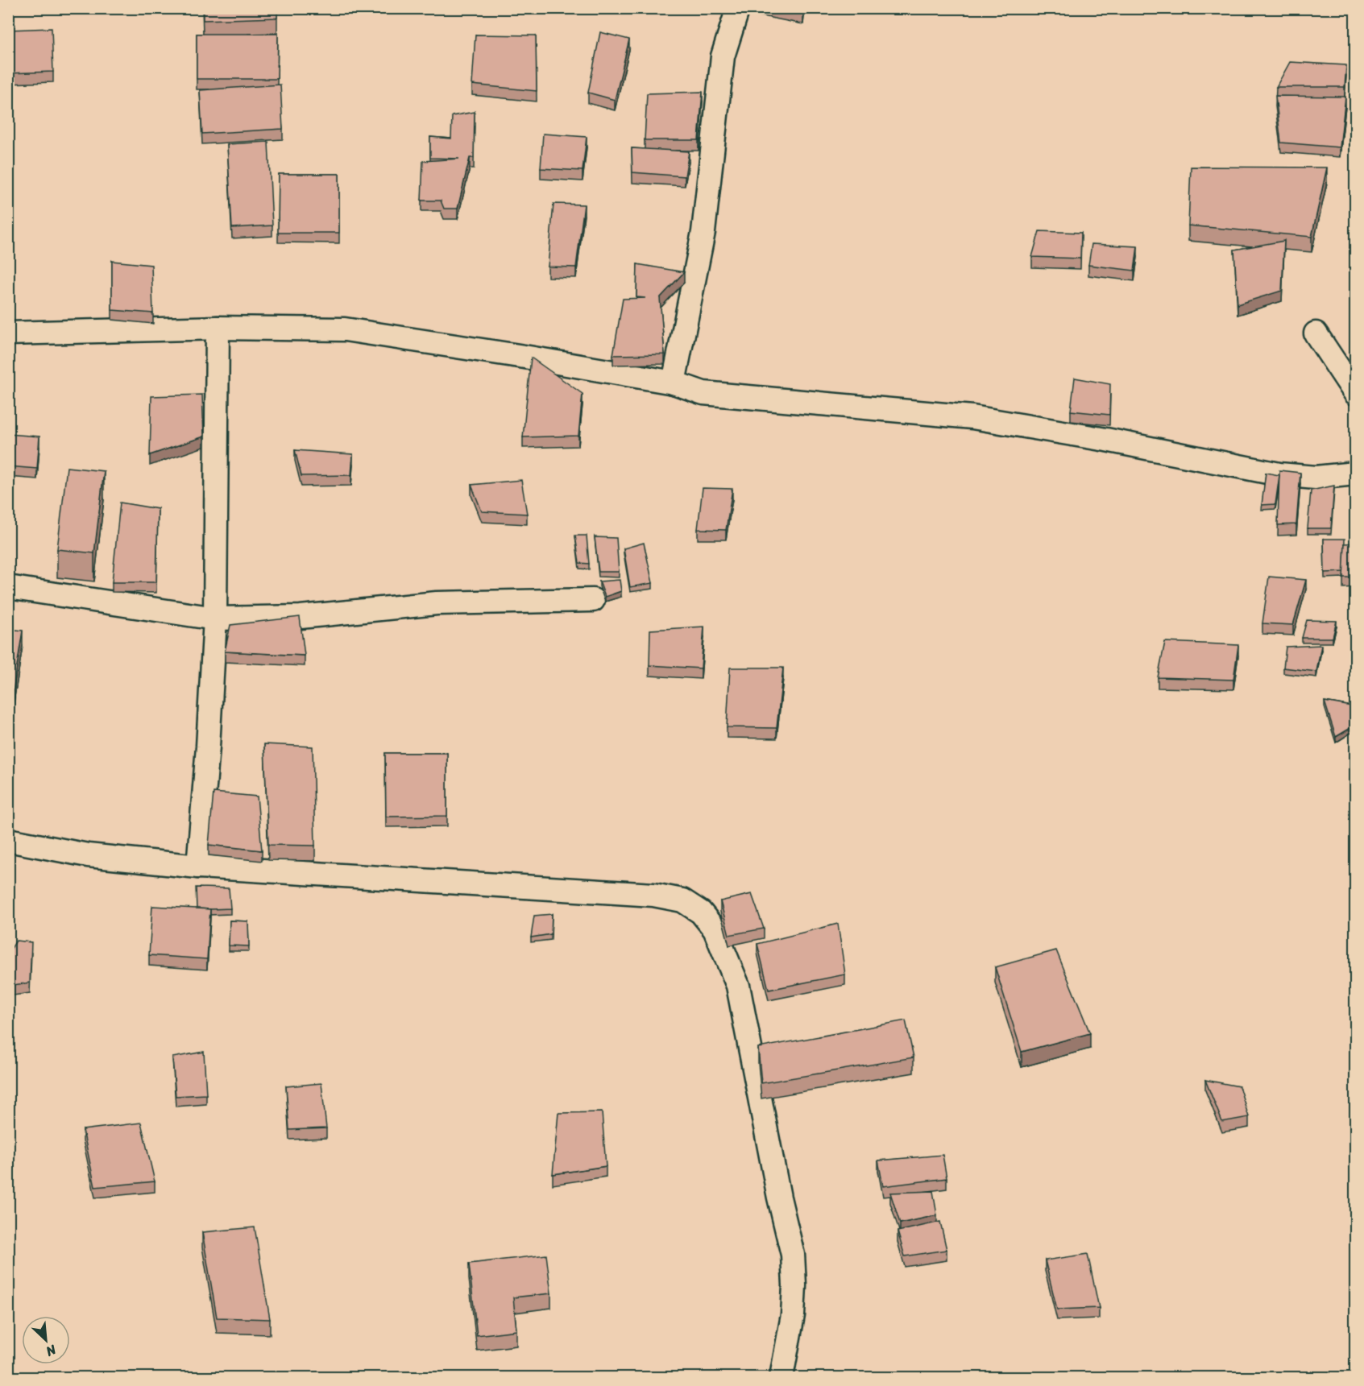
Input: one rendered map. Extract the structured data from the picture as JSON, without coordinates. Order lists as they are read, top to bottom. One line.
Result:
{"north":"bottom right"}
